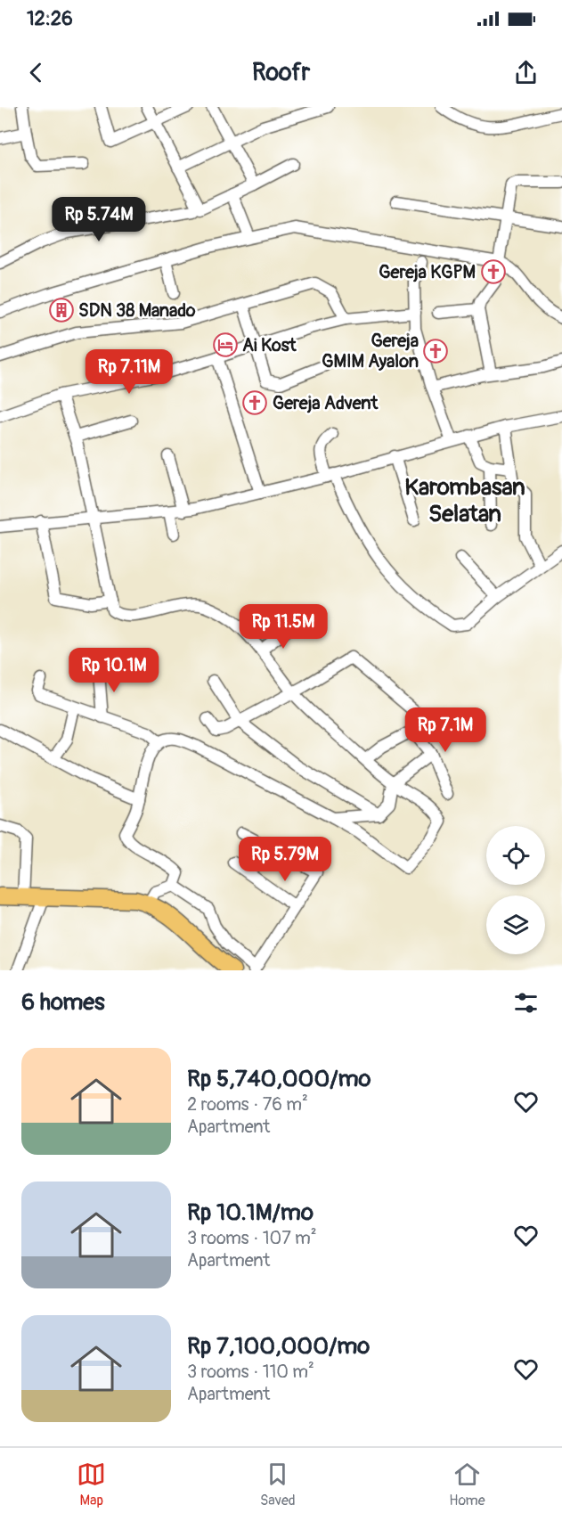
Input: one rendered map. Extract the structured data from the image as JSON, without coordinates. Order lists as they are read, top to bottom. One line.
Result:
{"districts":["Karombasan Selatan"],"places":{"church":["Gereja KGPM","Gereja GMIM Ayalon","Gereja Advent"],"building":["SDN 38 Manado"],"hotel":["Ai Kost"]},"page":{"status":"12:26","header":"Roofr","price":["Rp 5.74M","Rp 7.11M","Rp 11.5M","Rp 10.1M","Rp 7.1M","Rp 5.79M"],"heading":"6 homes","list":[{"name":"Rp 5,740,000/mo","note":"2 rooms · 76 m² · Apartment"},{"name":"Rp 10.1M/mo","note":"3 rooms · 107 m² · Apartment"},{"name":"Rp 7,100,000/mo","note":"3 rooms · 110 m² · Apartment"}],"tabs":["Map","Saved","Home"]}}
